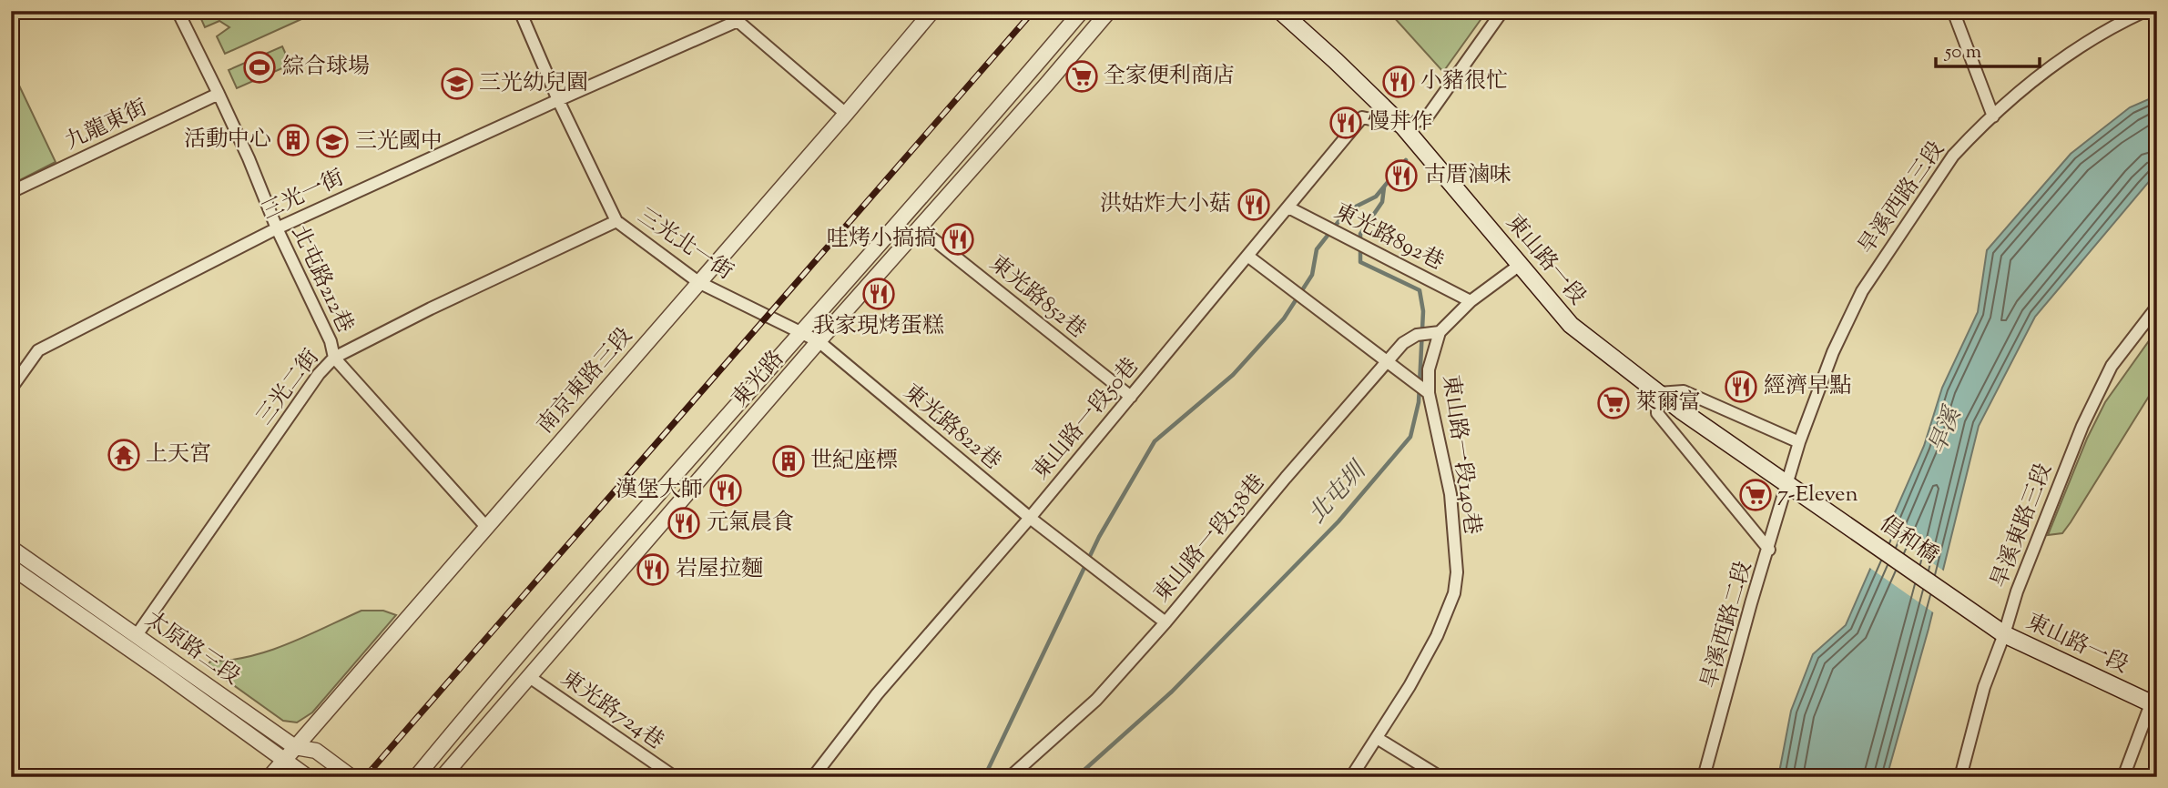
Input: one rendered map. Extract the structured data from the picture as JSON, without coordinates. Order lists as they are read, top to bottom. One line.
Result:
{"streets":{"main road":["東山路一段","倡和橋"],"street":["九龍東街","三光一街","旱溪西路三段","東光路892巷","三光北一街","北屯路212巷","東光路852巷","東光路","南京東路三段","三光二街","東山路一段50巷","東光路822巷","東山路一段140巷","旱溪東路三段","東山路一段138巷","旱溪西路二段","太原路三段","東光路724巷"]},"crossings":[["九龍東街","北屯路212巷"],["三光一街","三光北一街"],["三光一街","北屯路212巷"],["旱溪西路三段","東山路一段"],["旱溪西路三段","旱溪西路二段"],["東光路892巷","東山路一段50巷"],["東光路892巷","東山路一段140巷"],["三光北一街","東光路"],["三光北一街","南京東路三段"],["三光北一街","三光二街"],["三光北一街","東光路822巷"],["東山路一段","東山路一段50巷"],["東山路一段","東山路一段140巷"],["東山路一段","旱溪東路三段"],["東山路一段","倡和橋"],["東山路一段","旱溪西路二段"],["北屯路212巷","南京東路三段"],["北屯路212巷","三光二街"],["東光路852巷","東光路"],["東光路852巷","東山路一段50巷"],["東光路","東光路822巷"],["東光路","東光路724巷"],["南京東路三段","太原路三段"],["三光二街","太原路三段"],["東山路一段50巷","東光路822巷"],["東光路822巷","東山路一段138巷"],["東山路一段140巷","東山路一段138巷"]],"water":["旱溪","北屯圳"],"places":{"sports":["綜合球場"],"supermarket":["全家便利商店","萊爾富","7-Eleven"],"restaurant":["小豬很忙","慢丼作","古厝滷味","洪姑炸大小菇","哇烤小搞搞","我家現烤蛋糕","經濟早點","漢堡大師","元氣晨食","岩屋拉麵"],"school or university":["三光幼兒園","三光國中"],"building":["活動中心","世紀座標"],"temple":["上天宮"]},"scale_bar":"50 m"}
